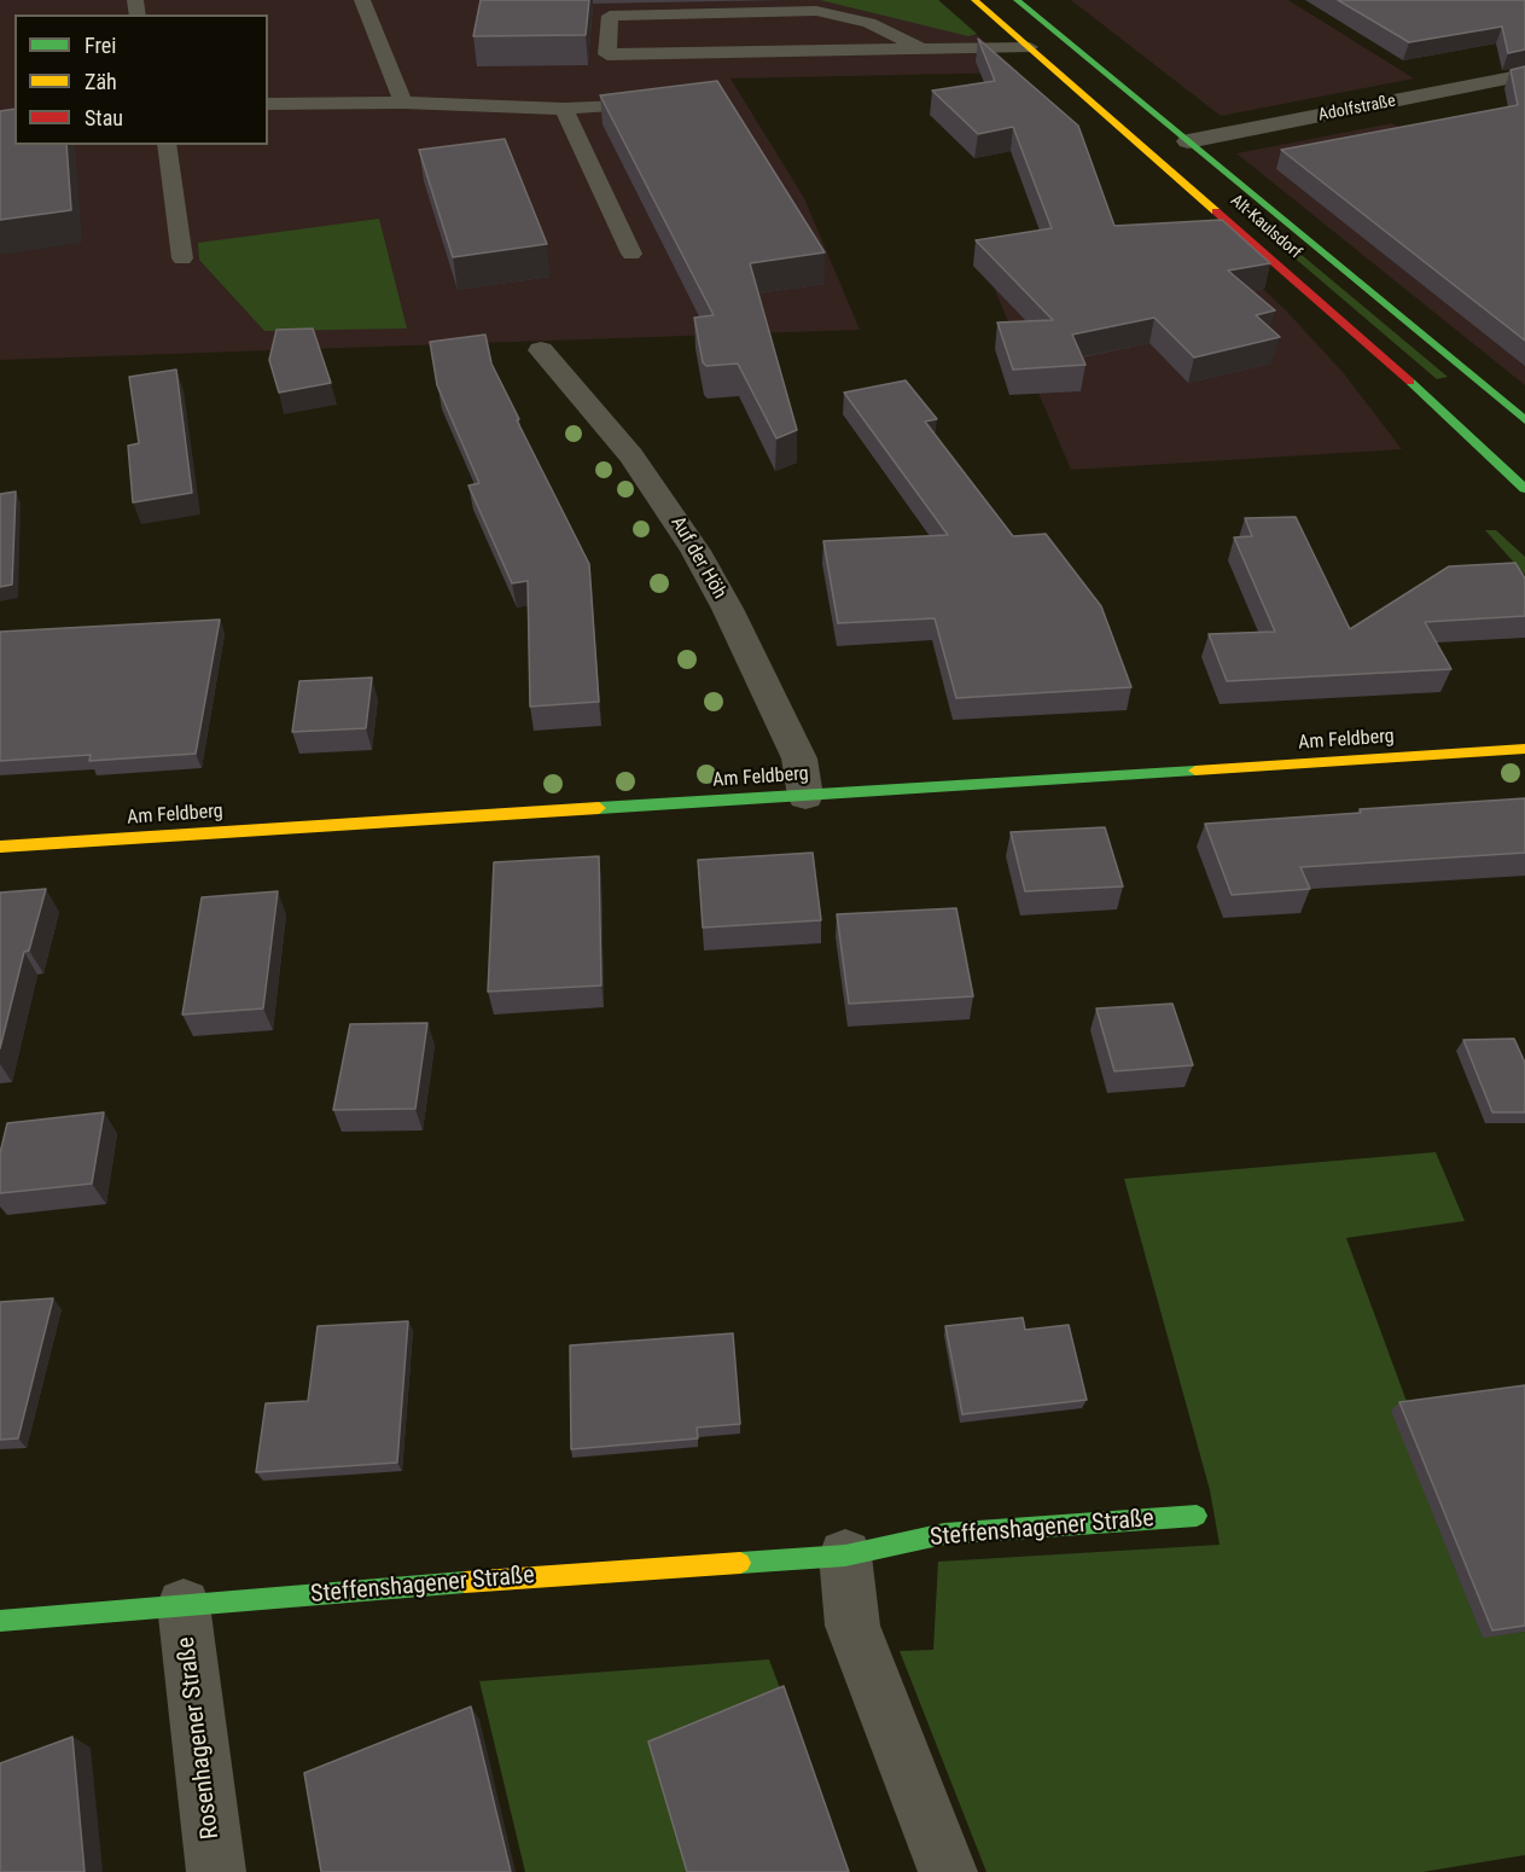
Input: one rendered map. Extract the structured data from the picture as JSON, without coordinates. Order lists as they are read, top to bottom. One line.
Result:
{"streets":{"main road":["Alt-Kaulsdorf","Am Feldberg","Steffenshagener Straße"],"street":["Adolfstraße","Auf der Höh","Rosenhagener Straße"]},"crossings":[["Adolfstraße","Alt-Kaulsdorf"],["Auf der Höh","Am Feldberg"],["Steffenshagener Straße","Rosenhagener Straße"]],"legend":["Frei","Zäh","Stau"]}
